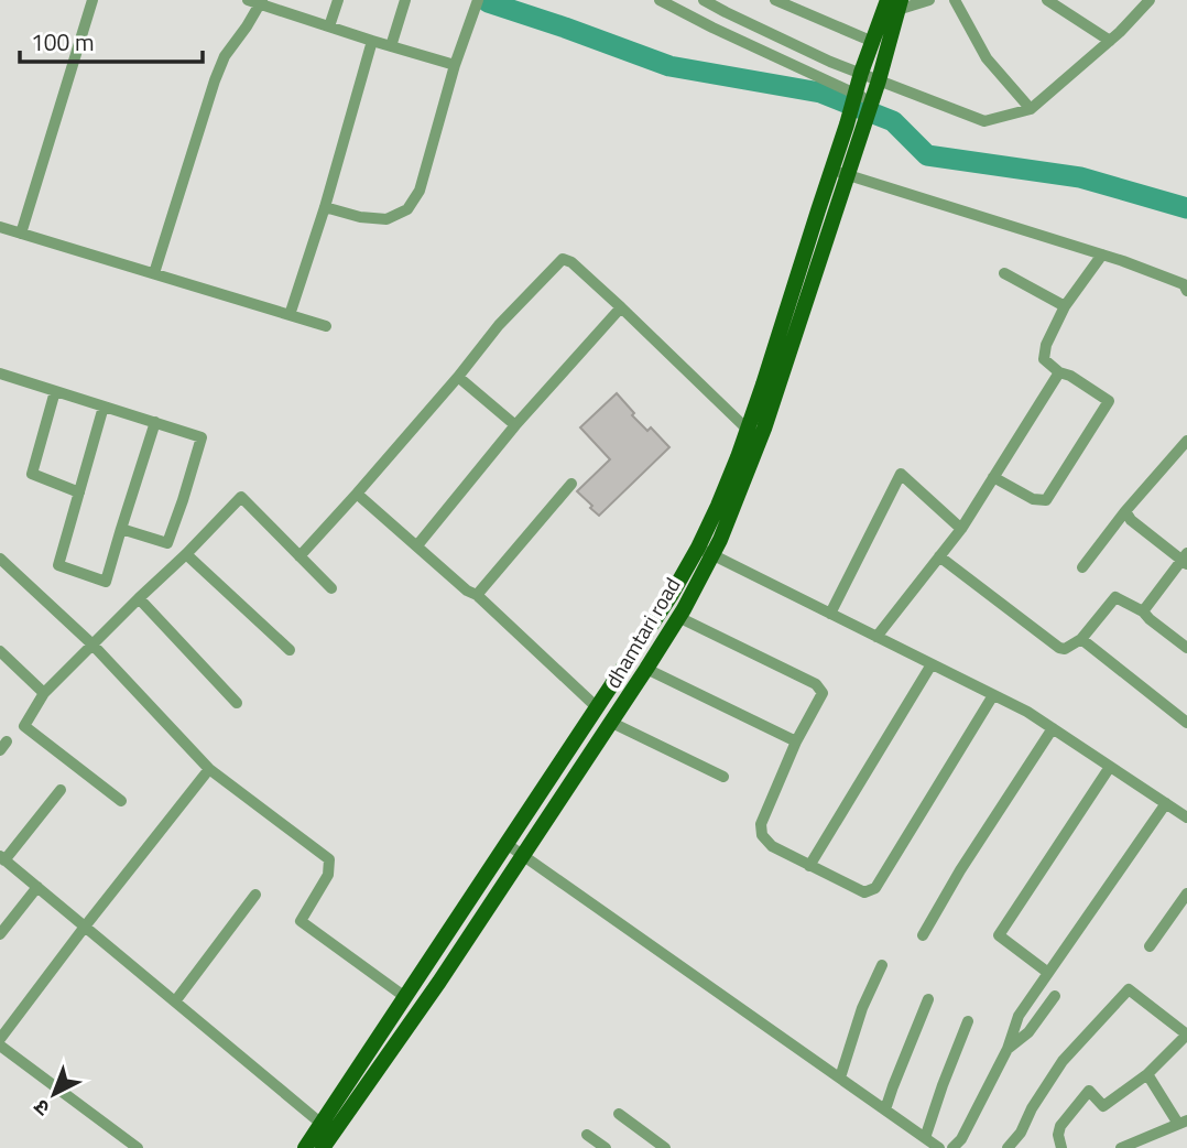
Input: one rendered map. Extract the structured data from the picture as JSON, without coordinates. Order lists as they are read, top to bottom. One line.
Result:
{"streets":{"main road":["dhamtari road"]},"scale_bar":"100 m","north":"bottom left"}
